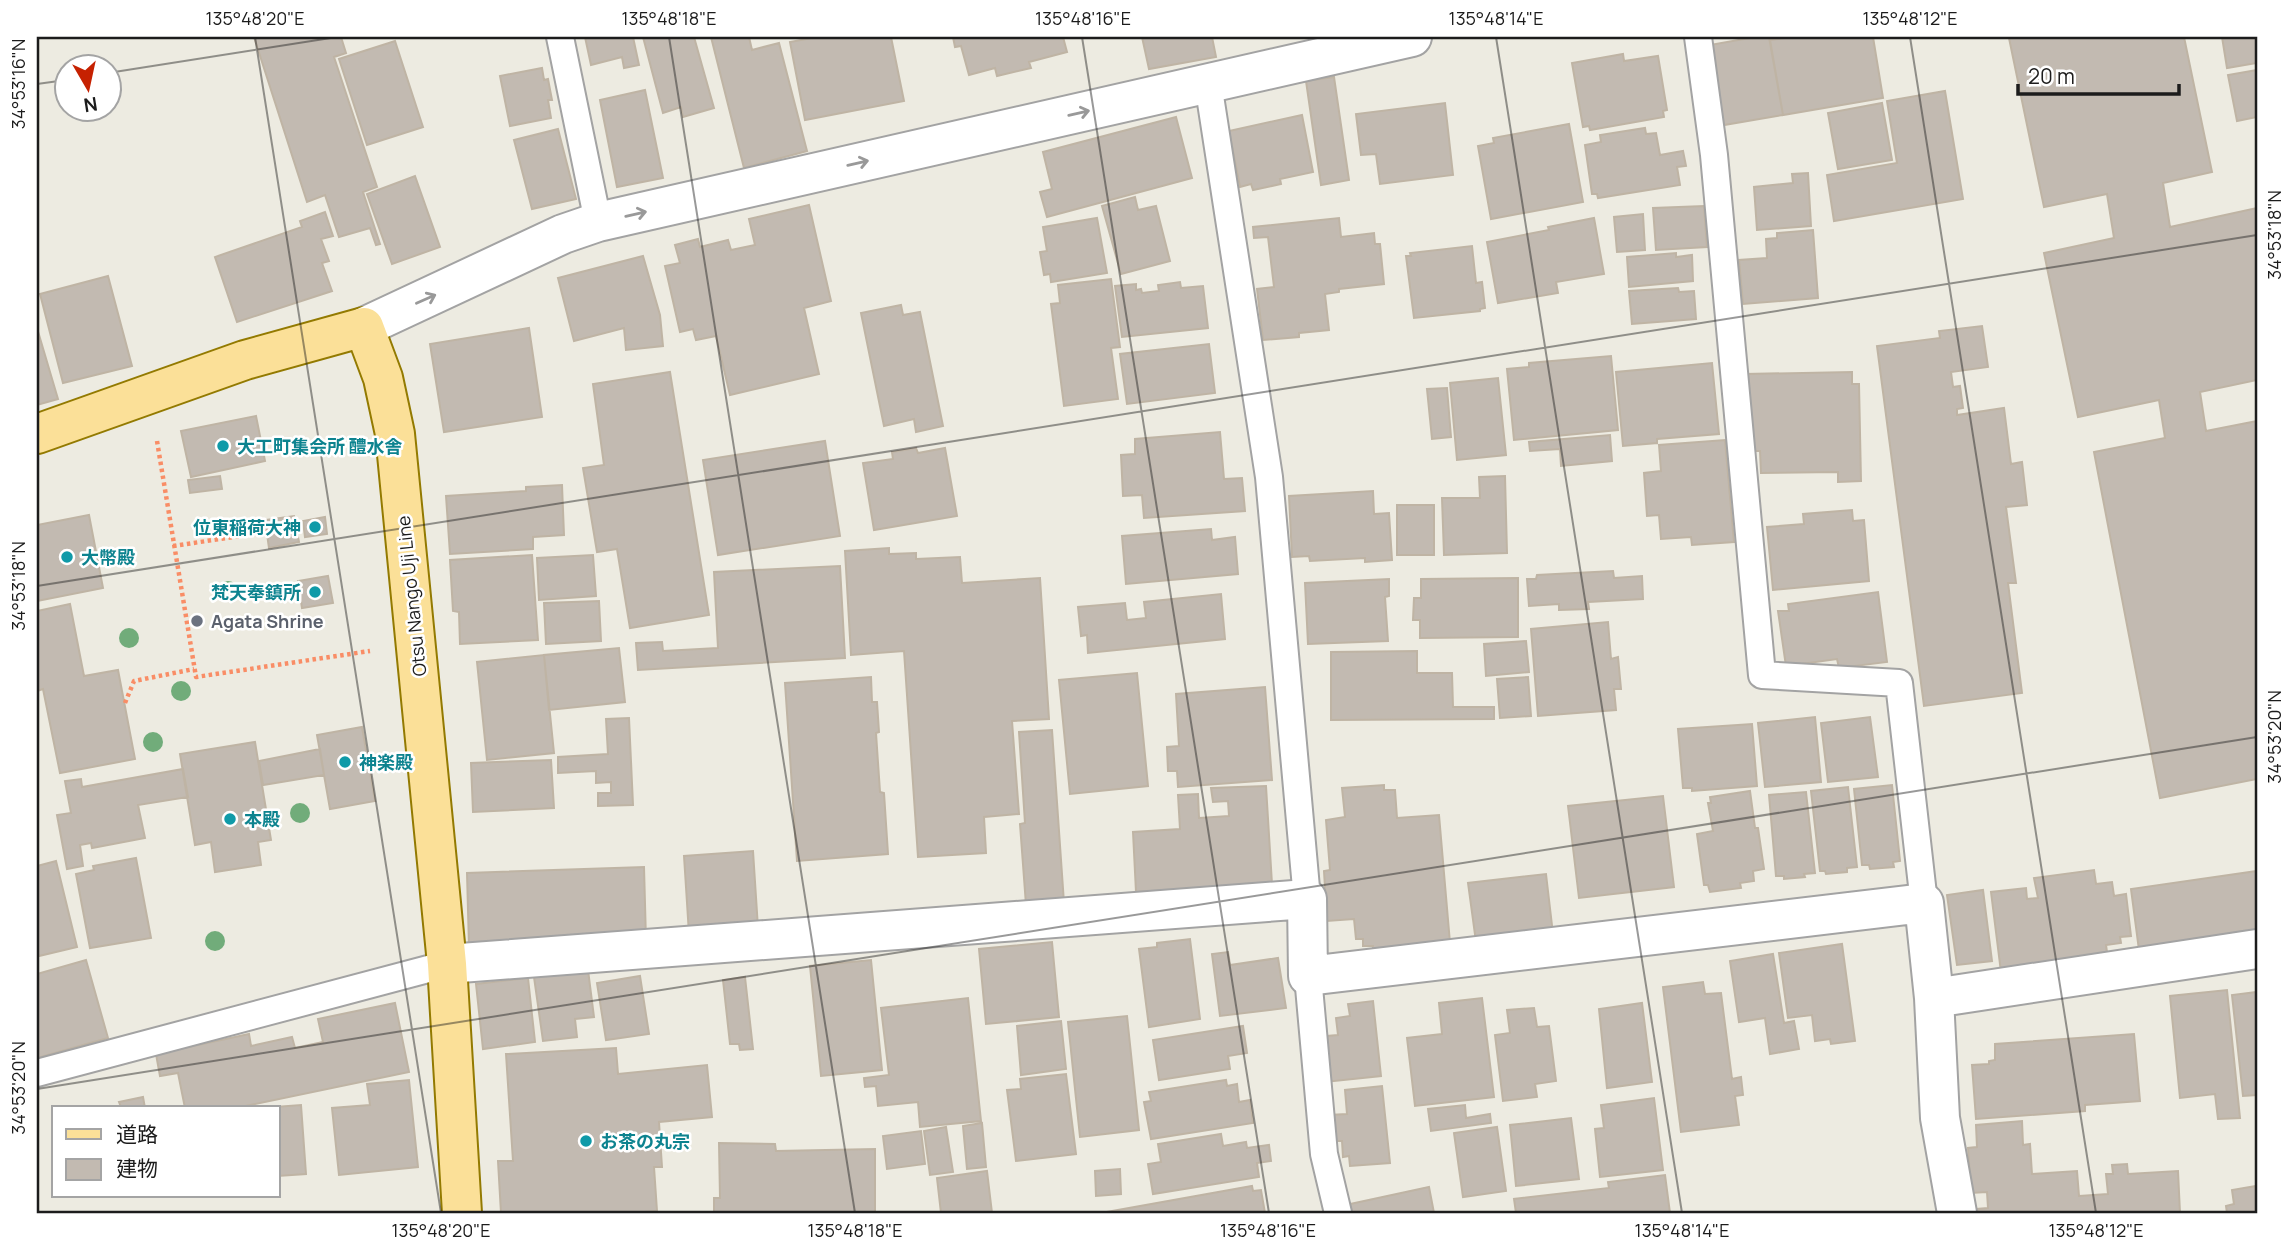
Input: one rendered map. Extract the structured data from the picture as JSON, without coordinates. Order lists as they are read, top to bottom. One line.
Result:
{"streets":{"main road":["Otsu Nango Uji Line"]},"places":["大工町集会所 醴水舎","位東稲荷大神","大幣殿","梵天奉鎮所","Agata Shrine","神楽殿","本殿","お茶の丸宗"],"legend":["道路","建物"],"scale_bar":"20 m","north":"bottom","coordinates":["135°48'20\"E","135°48'18\"E","135°48'16\"E","135°48'14\"E","135°48'12\"E","34°53'16\"N","34°53'18\"N","34°53'20\"N"]}
